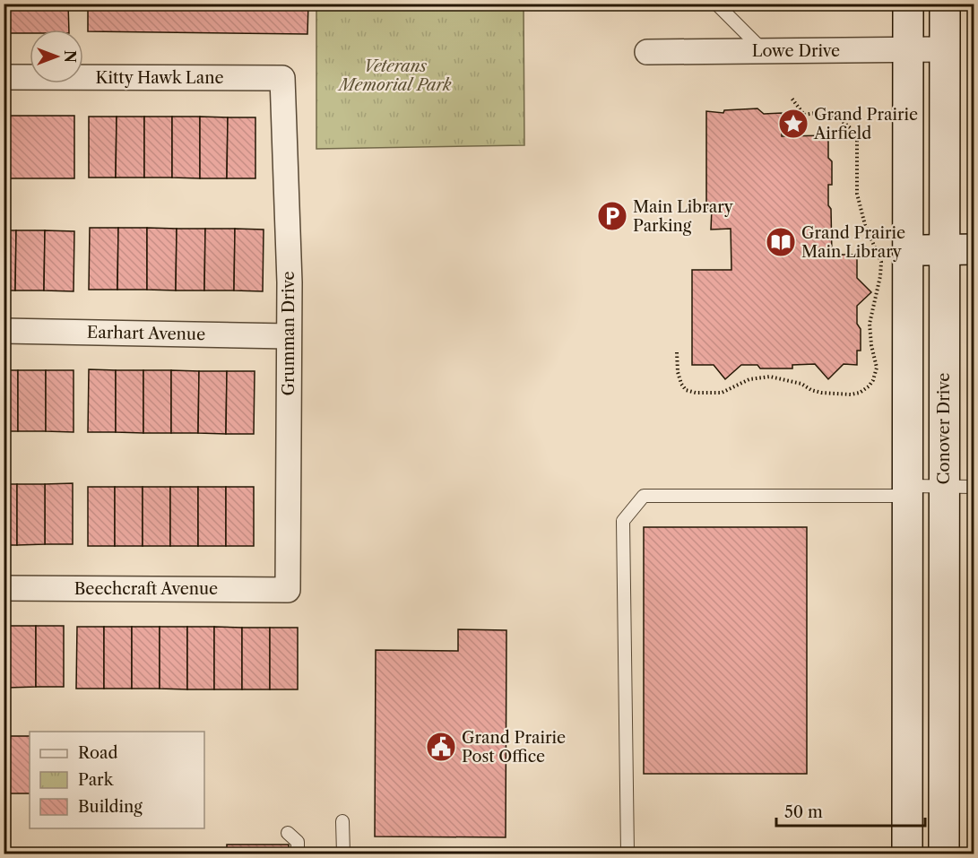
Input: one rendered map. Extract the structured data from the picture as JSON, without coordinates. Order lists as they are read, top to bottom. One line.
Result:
{"streets":{"street":["Lowe Drive","Kitty Hawk Lane","Earhart Avenue","Grumman Drive","Conover Drive","Beechcraft Avenue"]},"crossings":[["Lowe Drive","Conover Drive"],["Kitty Hawk Lane","Grumman Drive"],["Earhart Avenue","Grumman Drive"],["Grumman Drive","Beechcraft Avenue"]],"parks":["Veterans Memorial Park"],"places":{"place":["Grand Prairie Airfield"],"parking":["Main Library Parking"],"library":["Grand Prairie Main Library"],"public building":["Grand Prairie Post Office"]},"legend":["Road","Park","Building"],"scale_bar":"50 m","north":"right"}
